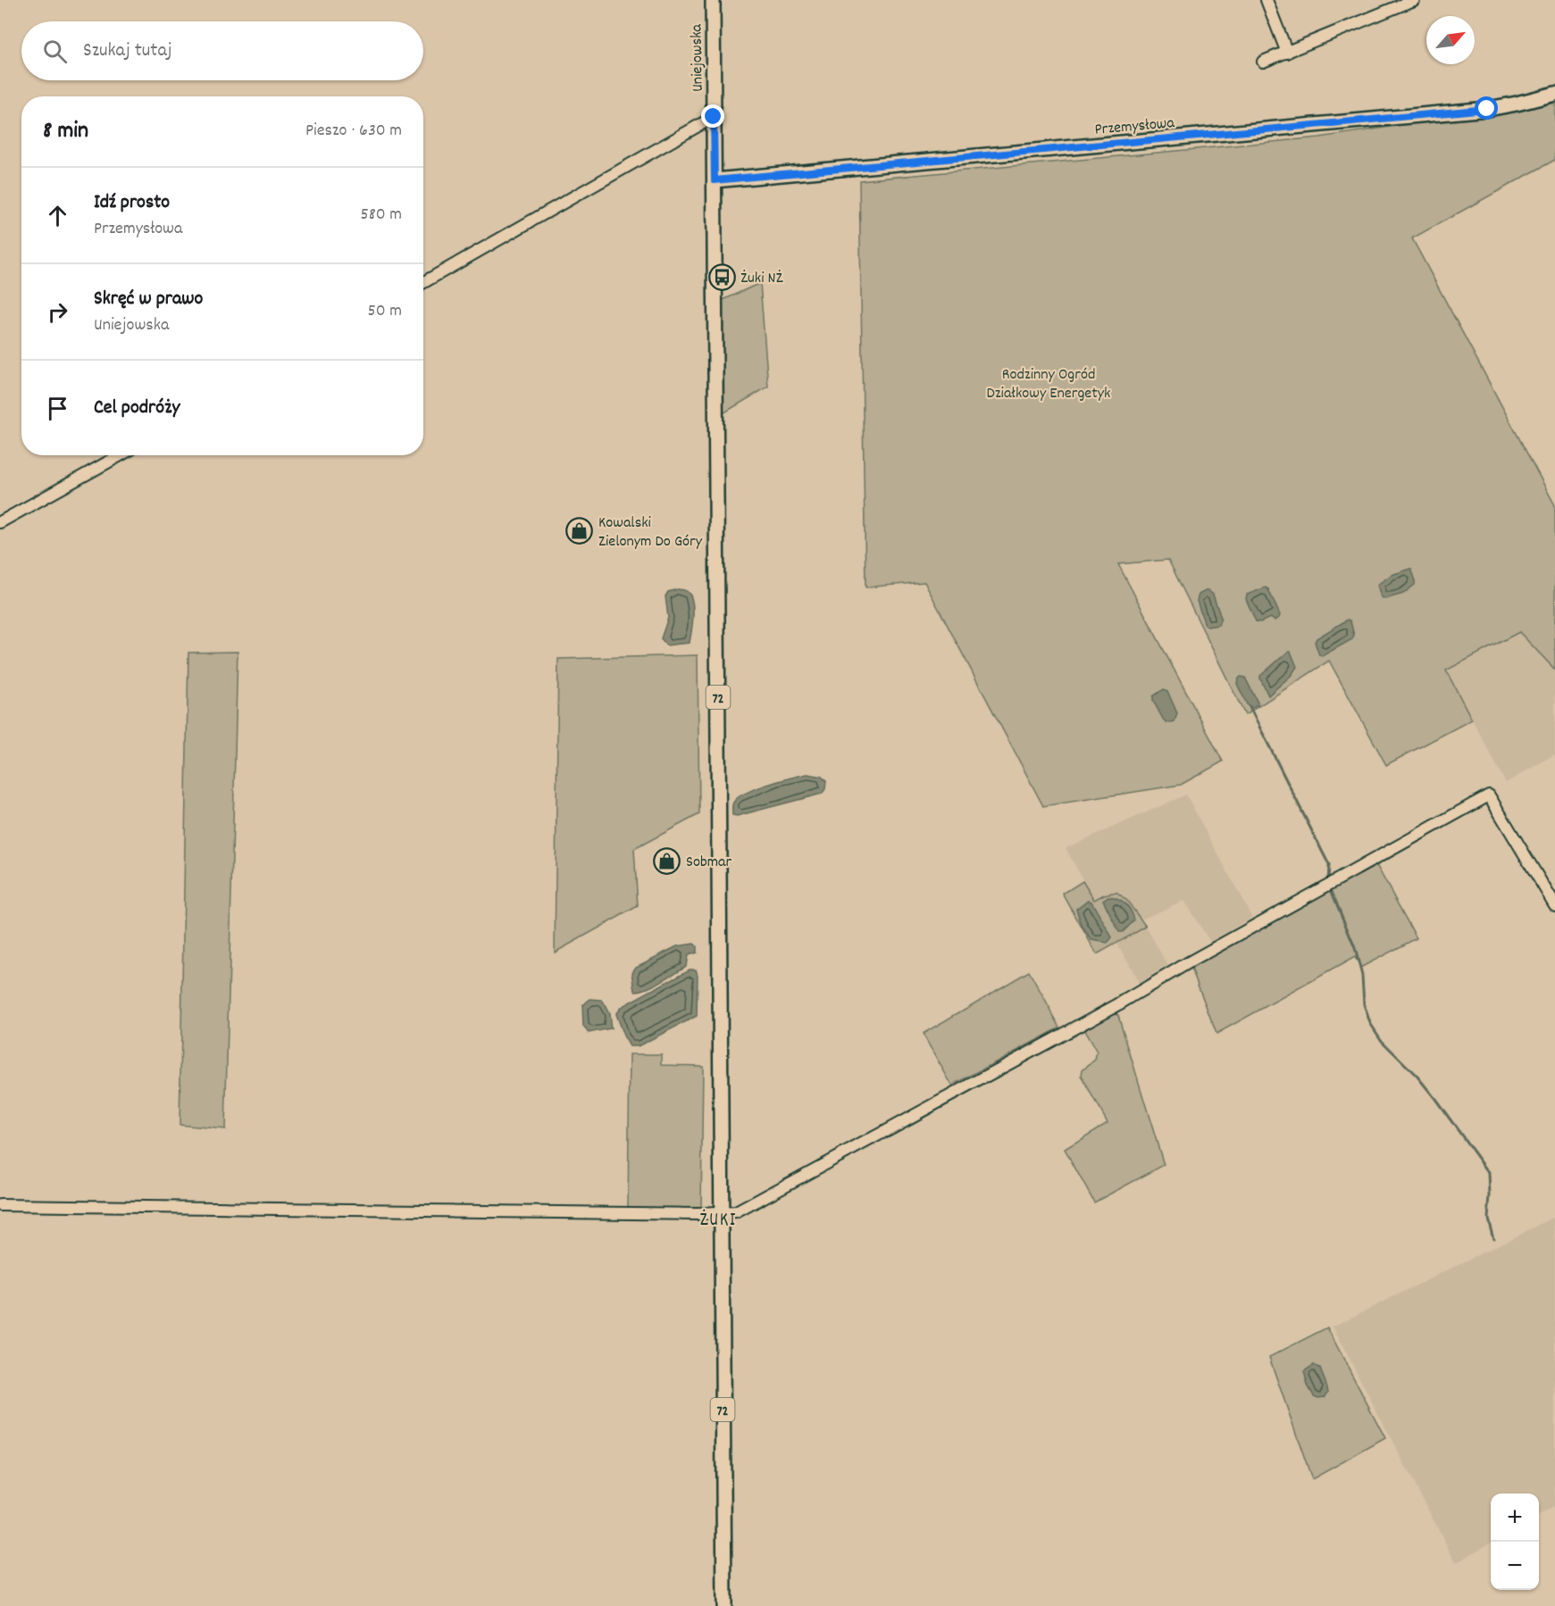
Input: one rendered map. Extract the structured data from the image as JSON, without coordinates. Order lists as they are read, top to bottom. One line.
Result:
{"streets":{"main road":["Uniejowska","Przemysłowa","72"]},"crossings":[["Uniejowska","Przemysłowa"],["Uniejowska","72"],["Przemysłowa","72"]],"districts":["ŻUKI"],"parks":["Rodzinny Ogród Działkowy Energetyk"],"places":{"bus stop":["Żuki NŻ"],"shop":["Kowalski Zielonym Do Góry","Sobmar"]},"north":"top right","page":{"search":"Szukaj tutaj","heading":["8 min","Pieszo · 630 m"],"list":[["Idź prosto","Przemysłowa","580 m"],["Skręć w prawo","Uniejowska","50 m"],"Cel podróży"],"map_buttons":["+","−"]}}
